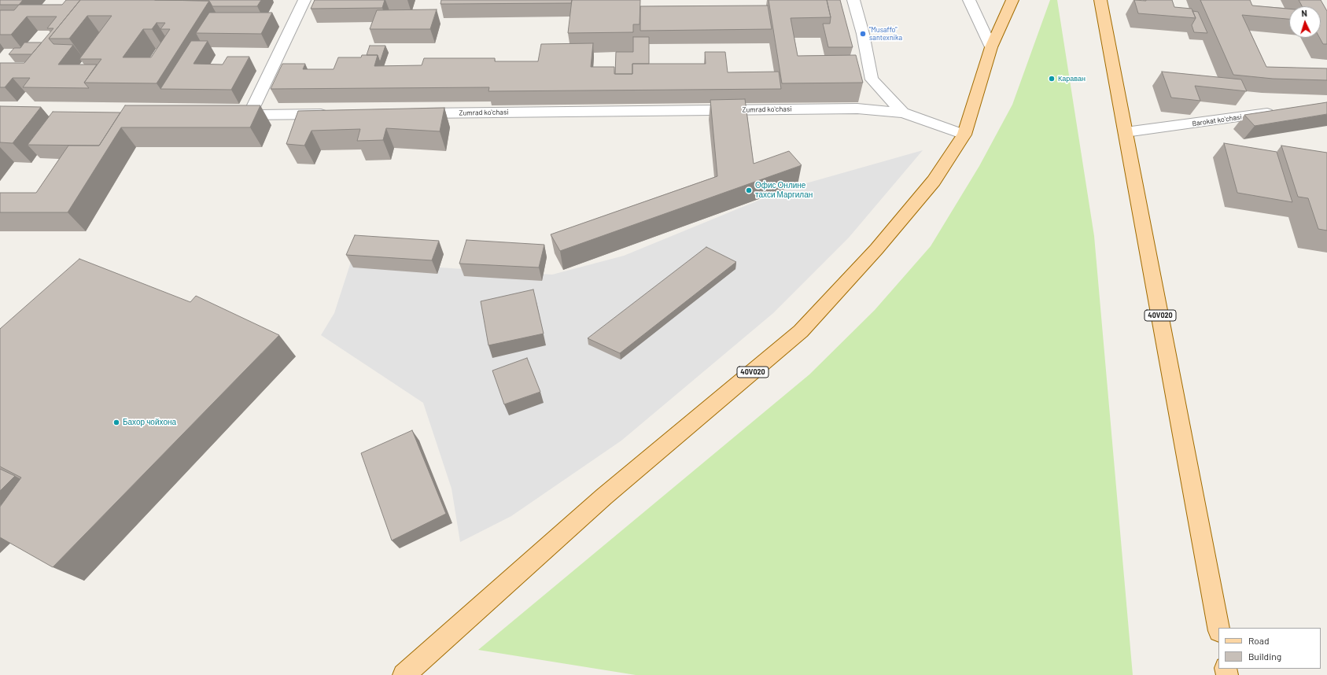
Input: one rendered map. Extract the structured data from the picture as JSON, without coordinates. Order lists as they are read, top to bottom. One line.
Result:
{"streets":{"main road":["40V020"],"street":["Zumrad koʻchasi","Barokat koʻchasi"]},"crossings":[["Zumrad koʻchasi","40V020"],["Barokat koʻchasi","40V020"]],"places":["\"Musaffo\" santexnika","Караван","Офис Онлине тахси Маргилан","Бахор чойхона"],"legend":["Road","Building"],"north":"top"}
